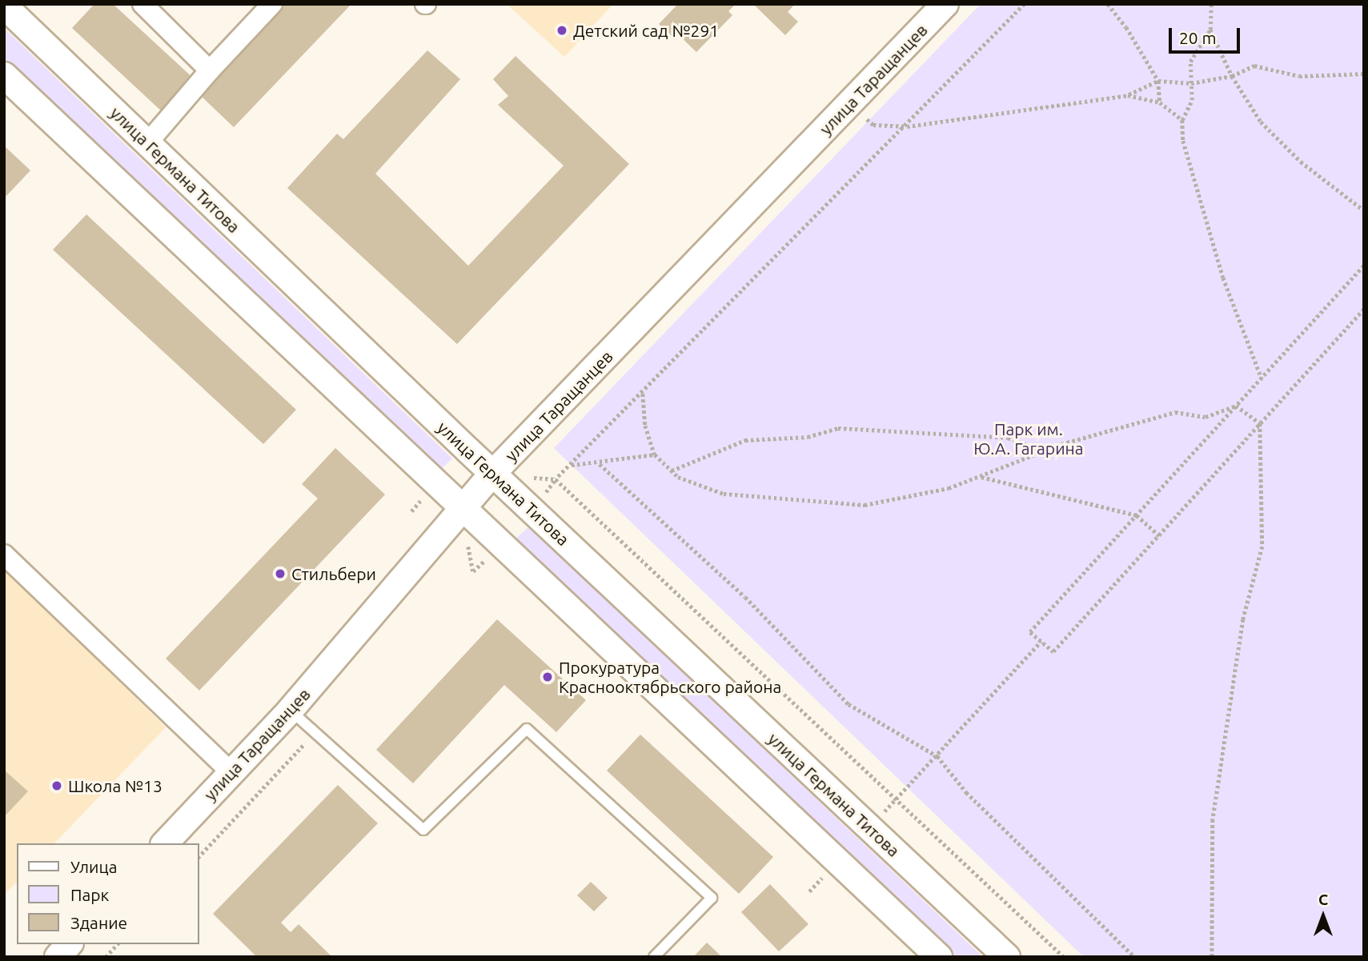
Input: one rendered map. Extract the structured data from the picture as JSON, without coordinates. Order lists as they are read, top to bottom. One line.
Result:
{"streets":{"street":["улица Таращанцев","улица Германа Титова"]},"crossings":[["улица Таращанцев","улица Германа Титова"]],"parks":["Парк им. Ю.А. Гагарина"],"places":["Детский сад №291","Стильбери","Прокуратура Краснооктябрьского района","Школа №13"],"legend":["Улица","Парк","Здание"],"scale_bar":"20 m","north":"top"}
